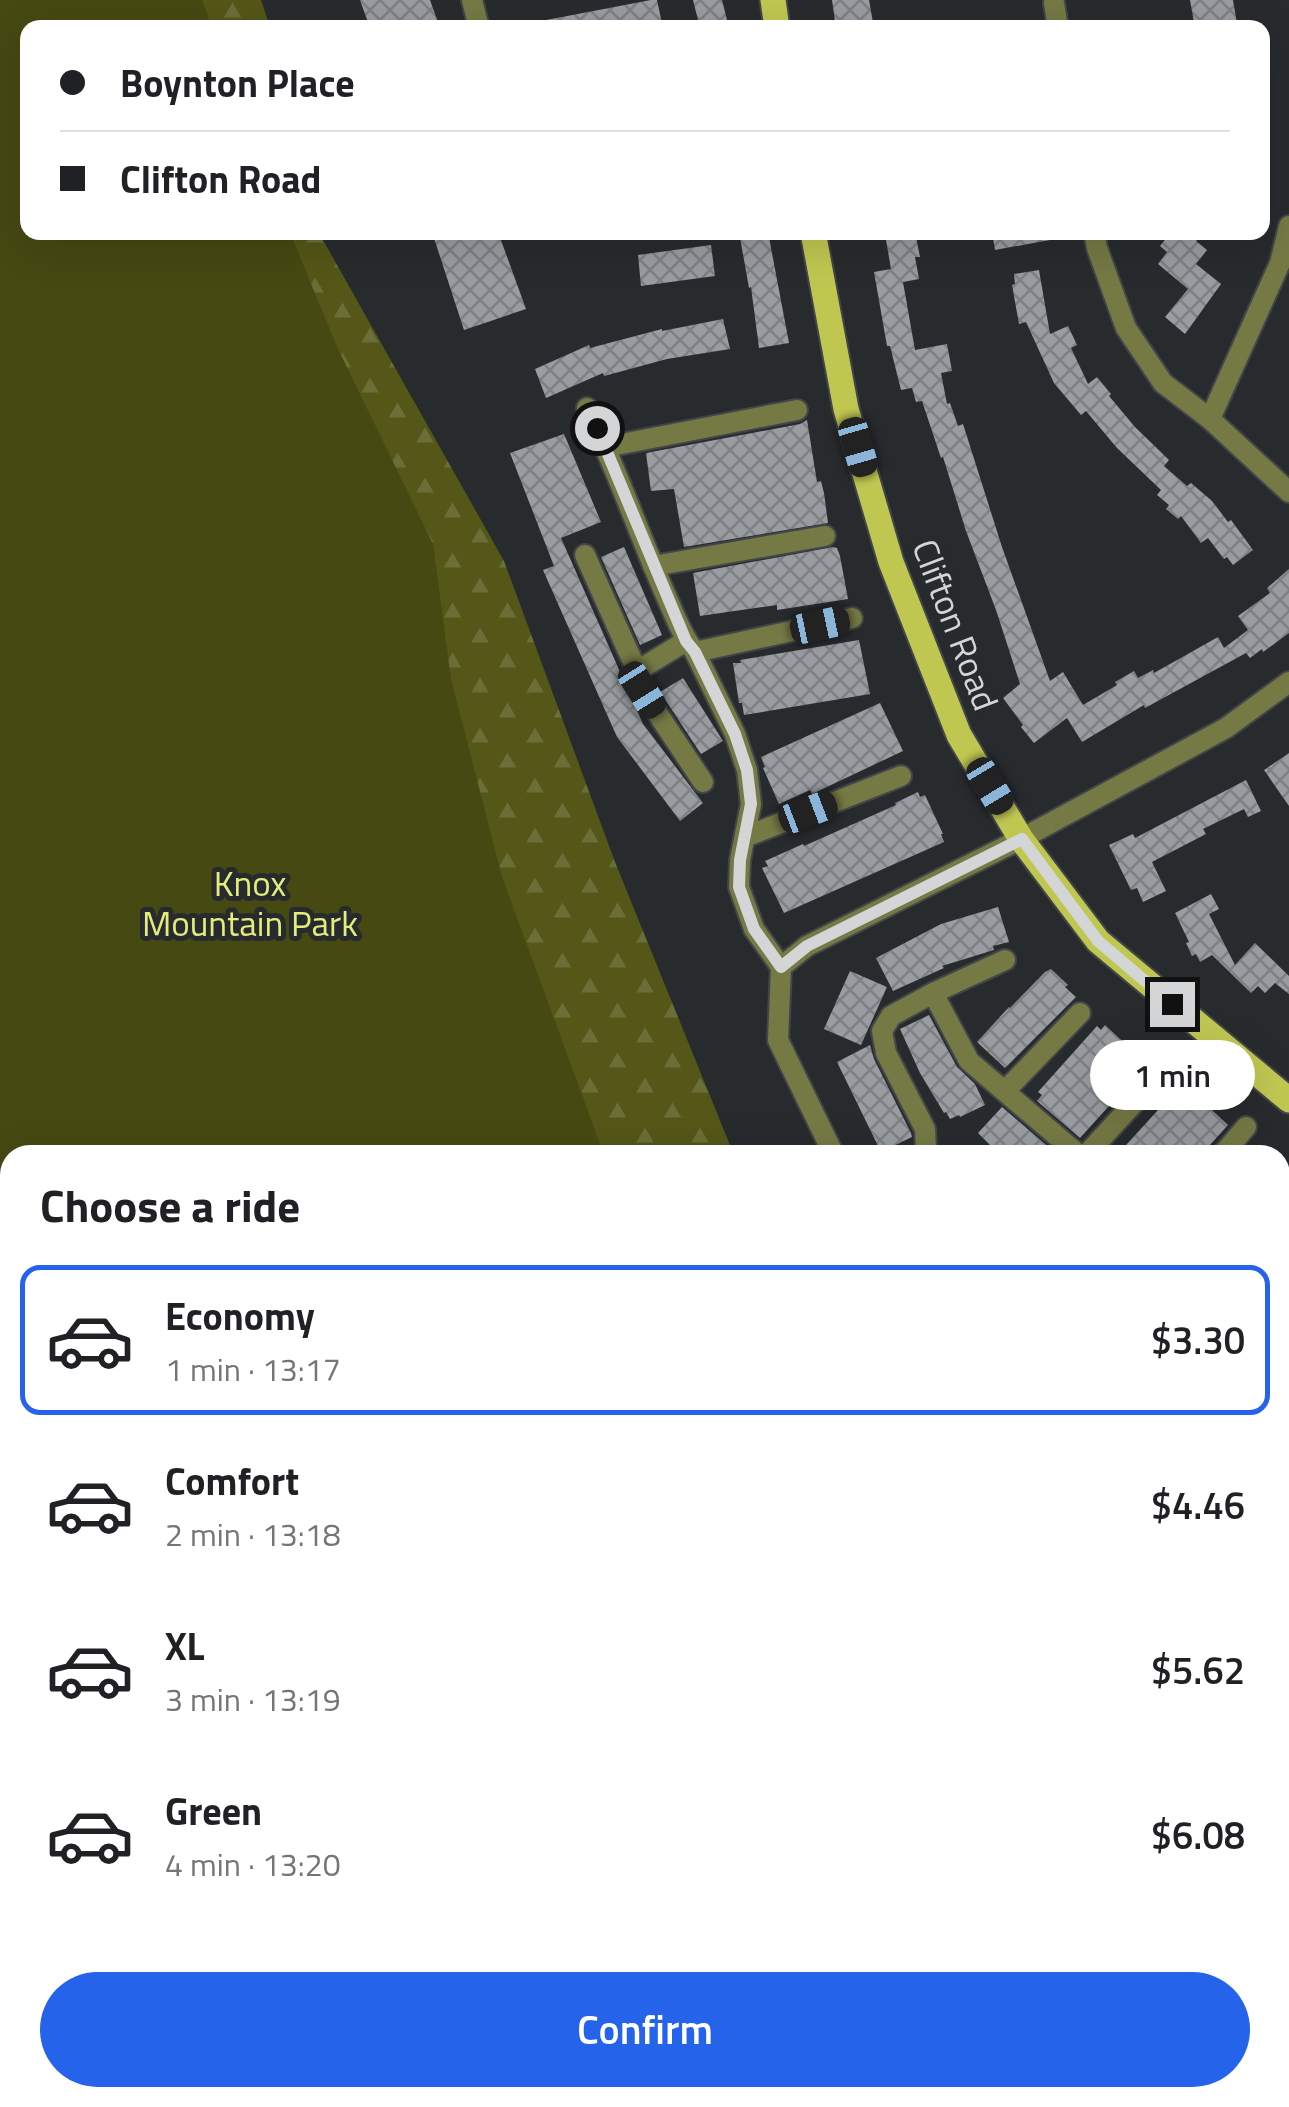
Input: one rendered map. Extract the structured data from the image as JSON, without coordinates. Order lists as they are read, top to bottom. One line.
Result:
{"streets":{"main road":["Clifton Road"]},"parks":["Knox Mountain Park"],"page":{"banner":["Boynton Place","Clifton Road"],"bubble":"1 min","heading":"Choose a ride","list":[{"name":"Economy","note":"1 min · 13:17","value":"$3.30"},{"name":"Comfort","note":"2 min · 13:18","value":"$4.46"},{"name":"XL","note":"3 min · 13:19","value":"$5.62"},{"name":"Green","note":"4 min · 13:20","value":"$6.08"}],"buttons":"Confirm"}}
